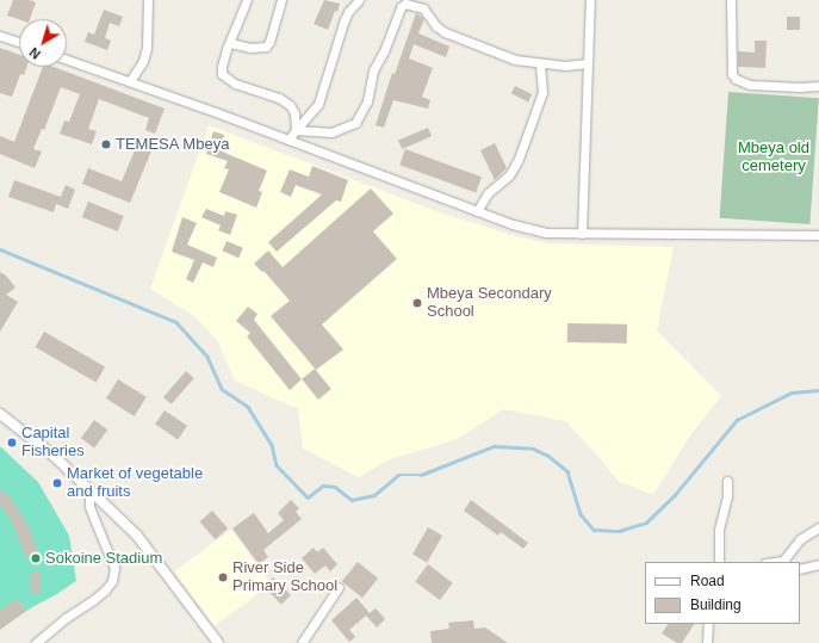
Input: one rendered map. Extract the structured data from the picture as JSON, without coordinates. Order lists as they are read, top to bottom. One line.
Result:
{"parks":["Mbeya old cemetery"],"places":["TEMESA Mbeya","Mbeya Secondary School","Capital Fisheries","Market of vegetable and fruits","Sokoine Stadium","River Side Primary School"],"legend":["Road","Building"],"north":"bottom left"}
